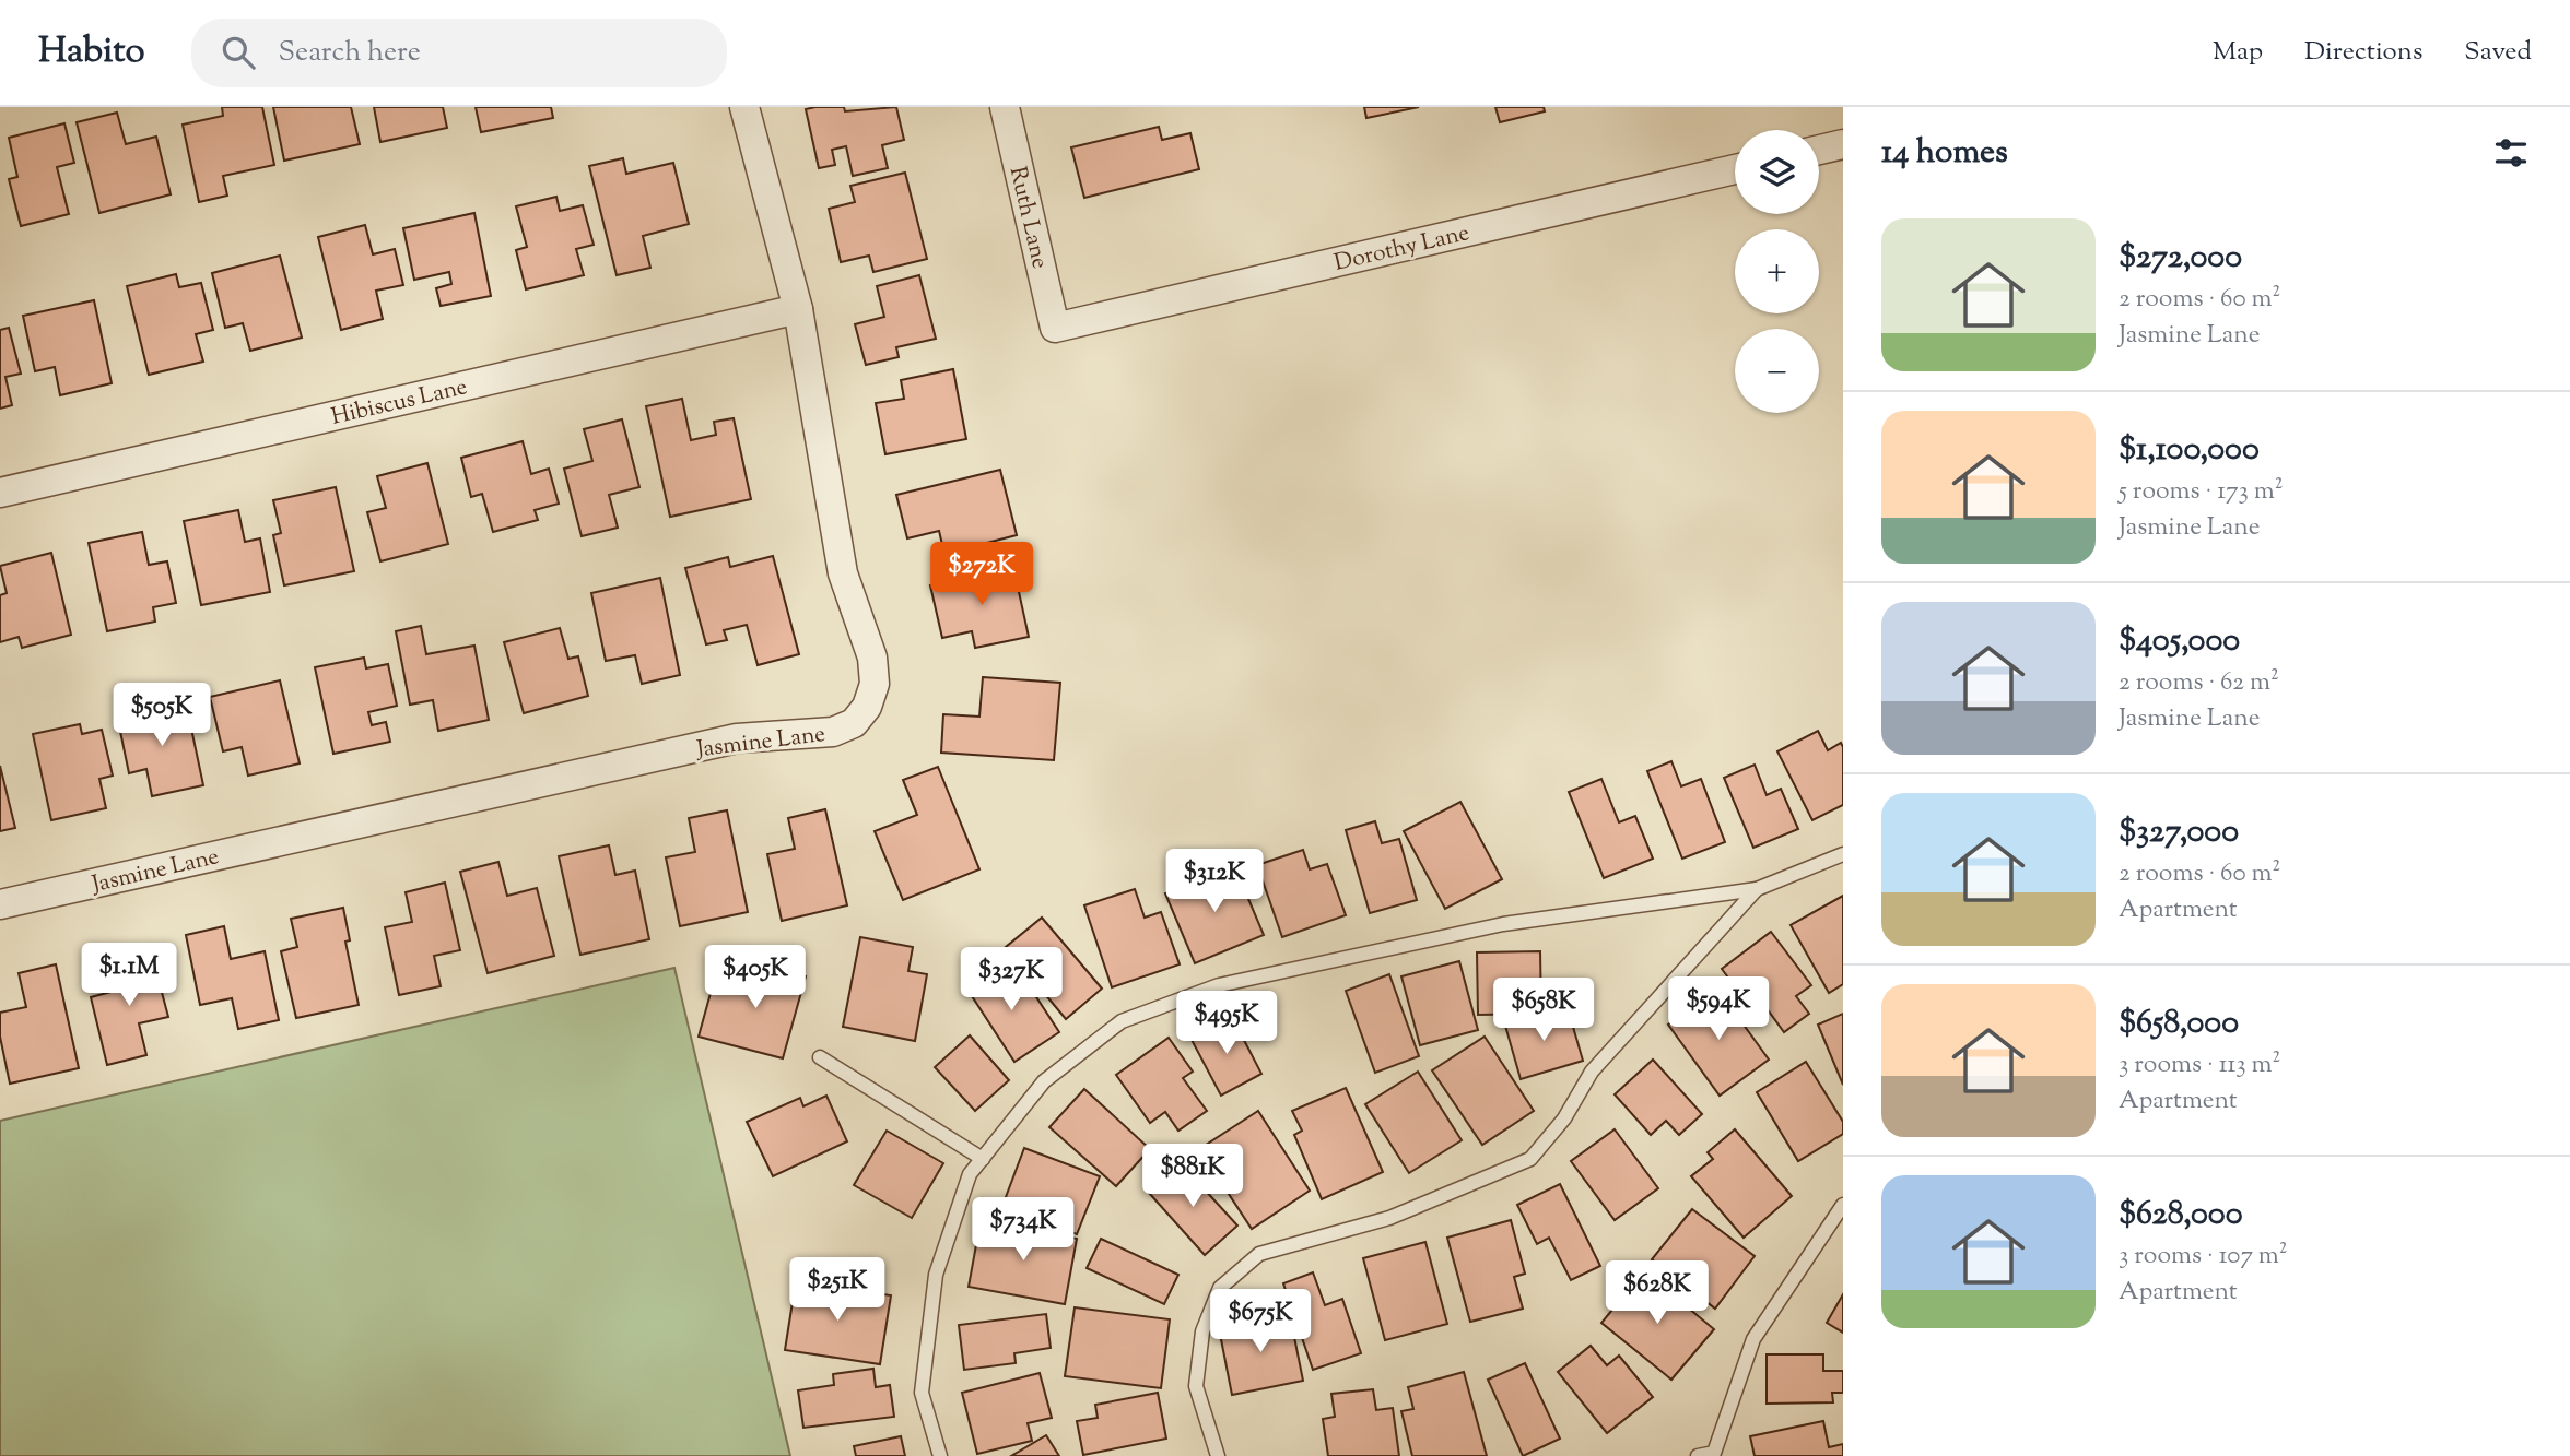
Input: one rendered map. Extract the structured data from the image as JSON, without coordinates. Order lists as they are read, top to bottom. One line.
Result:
{"streets":{"street":["Ruth Lane","Dorothy Lane","Hibiscus Lane","Jasmine Lane"]},"crossings":[["Ruth Lane","Dorothy Lane"],["Hibiscus Lane","Jasmine Lane"]],"page":{"header":"Habito","search":"Search here","nav":["Map","Directions","Saved"],"heading":"14 homes","map_buttons":["+","−"],"list":[{"name":"$272,000","note":"2 rooms · 60 m² · Jasmine Lane"},{"name":"$1,100,000","note":"5 rooms · 173 m² · Jasmine Lane"},{"name":"$405,000","note":"2 rooms · 62 m² · Jasmine Lane"},{"name":"$327,000","note":"2 rooms · 60 m² · Apartment"},{"name":"$658,000","note":"3 rooms · 113 m² · Apartment"},{"name":"$628,000","note":"3 rooms · 107 m² · Apartment"}],"price":["$272K","$505K","$312K","$1.1M","$405K","$327K","$594K","$658K","$495K","$881K","$734K","$251K","$628K","$675K"]}}
